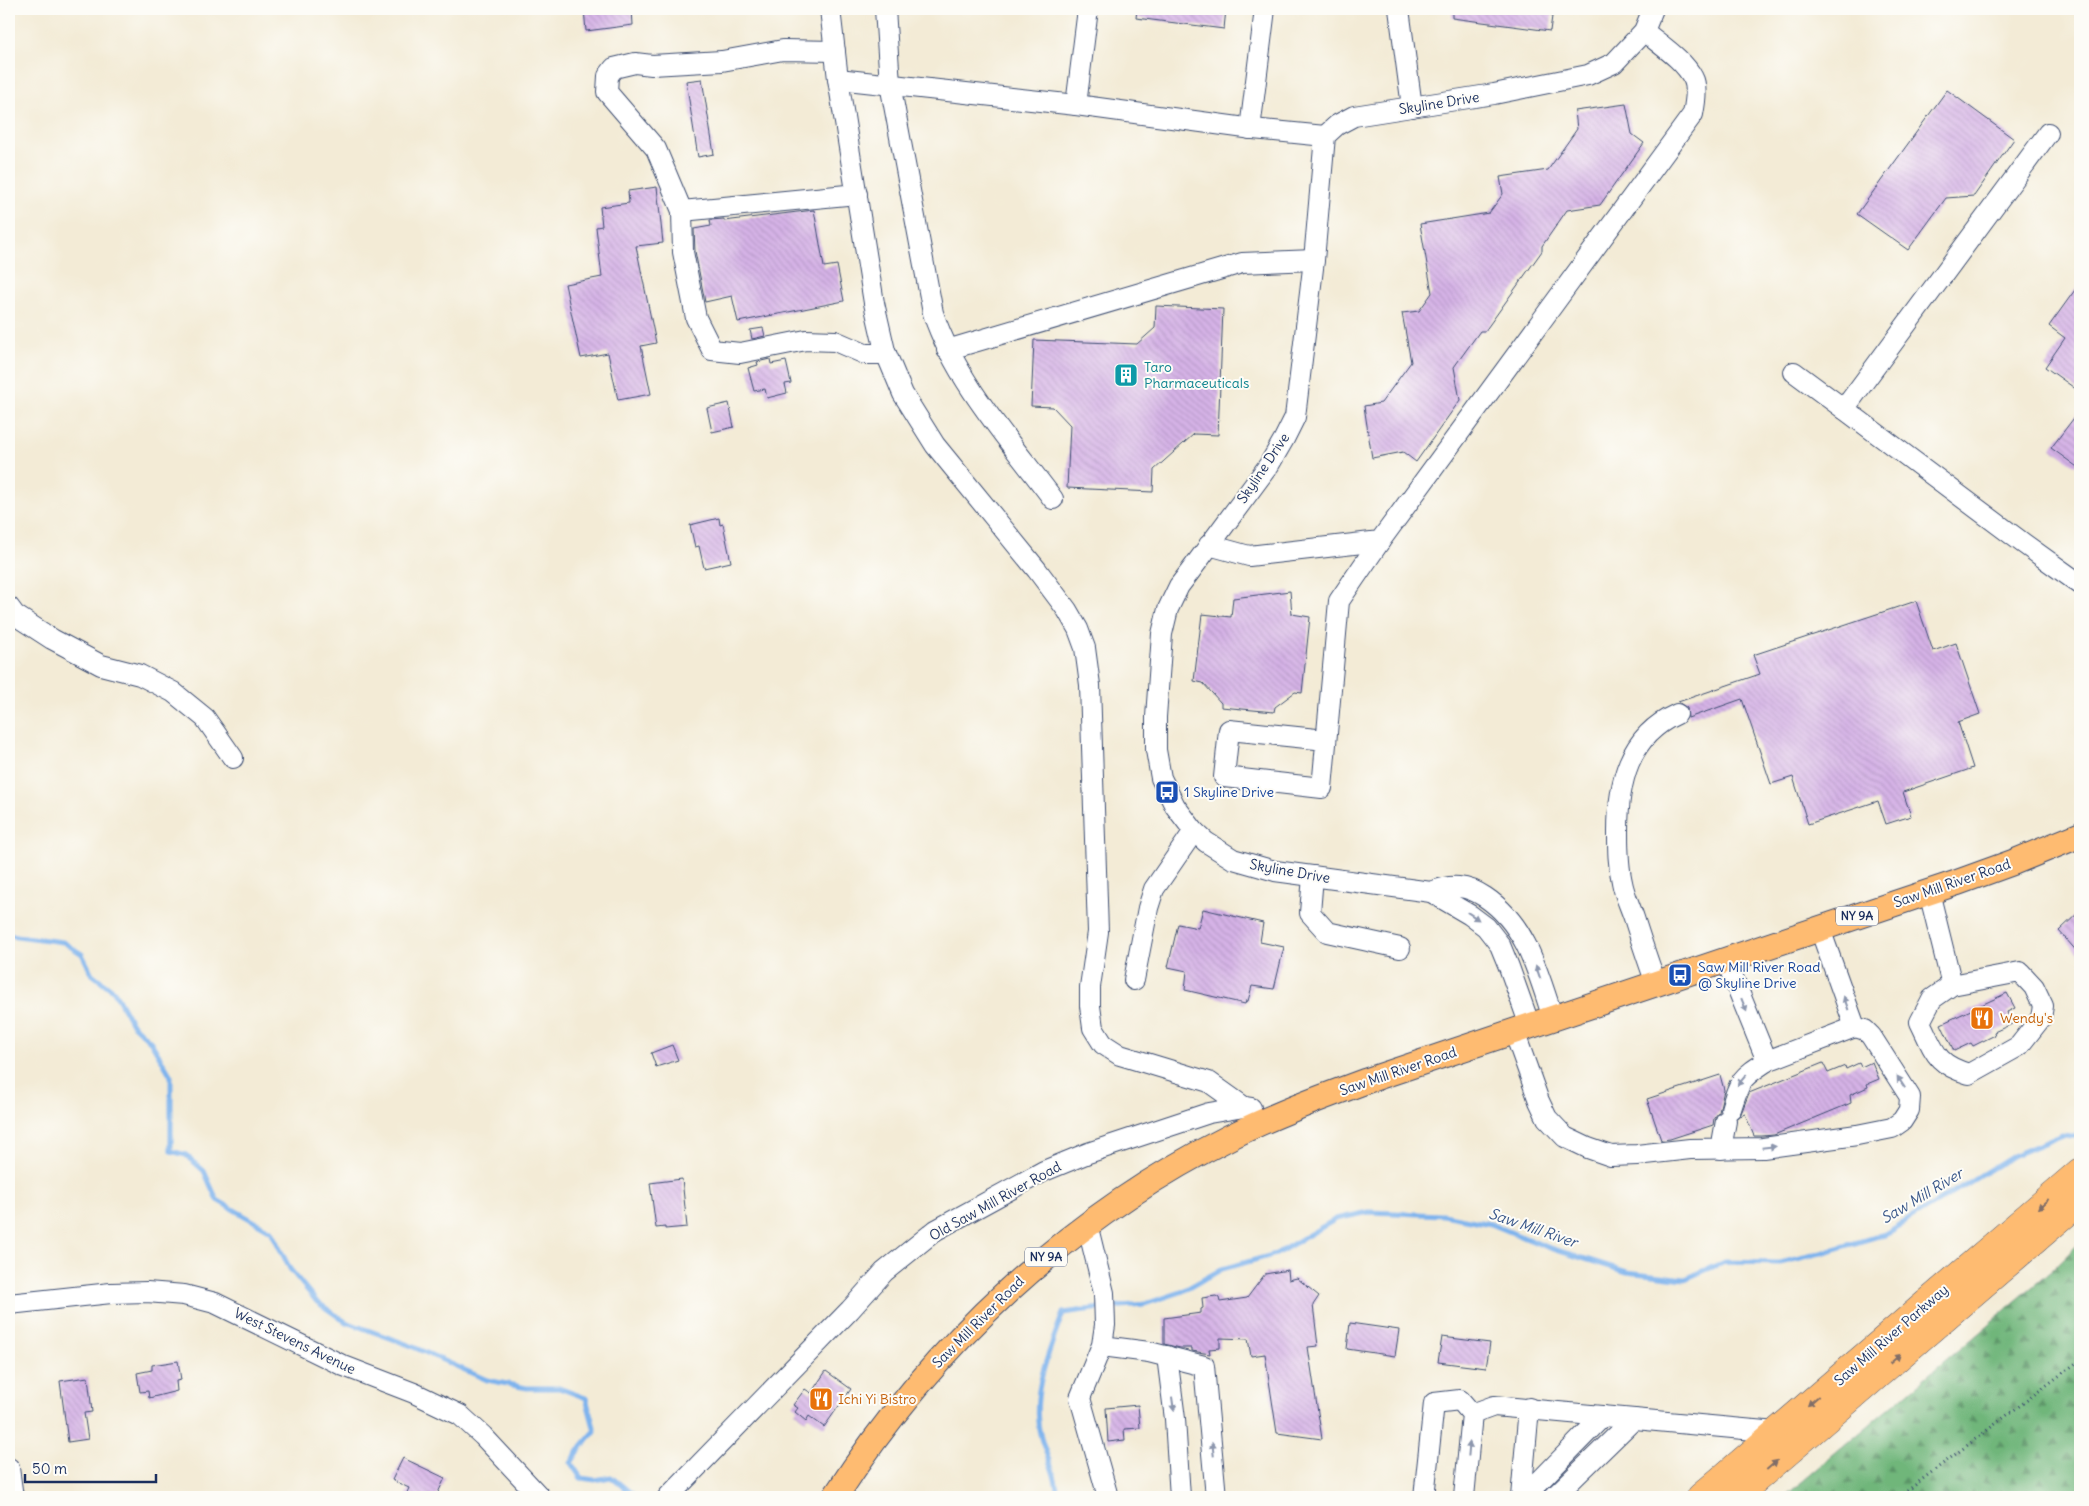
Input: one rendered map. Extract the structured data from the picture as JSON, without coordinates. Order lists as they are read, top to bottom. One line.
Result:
{"streets":{"highway":["Saw Mill River Parkway"],"main road":["Saw Mill River Road","NY 9A"],"street":["Skyline Drive","Old Saw Mill River Road","West Stevens Avenue"]},"crossings":[["Skyline Drive","Saw Mill River Road"]],"water":["Saw Mill River"],"places":{"building":["Taro Pharmaceuticals"],"bus stop":["1 Skyline Drive","Saw Mill River Road @ Skyline Drive"],"restaurant":["Wendy's","Ichi Yi Bistro"]},"scale_bar":"50 m"}
